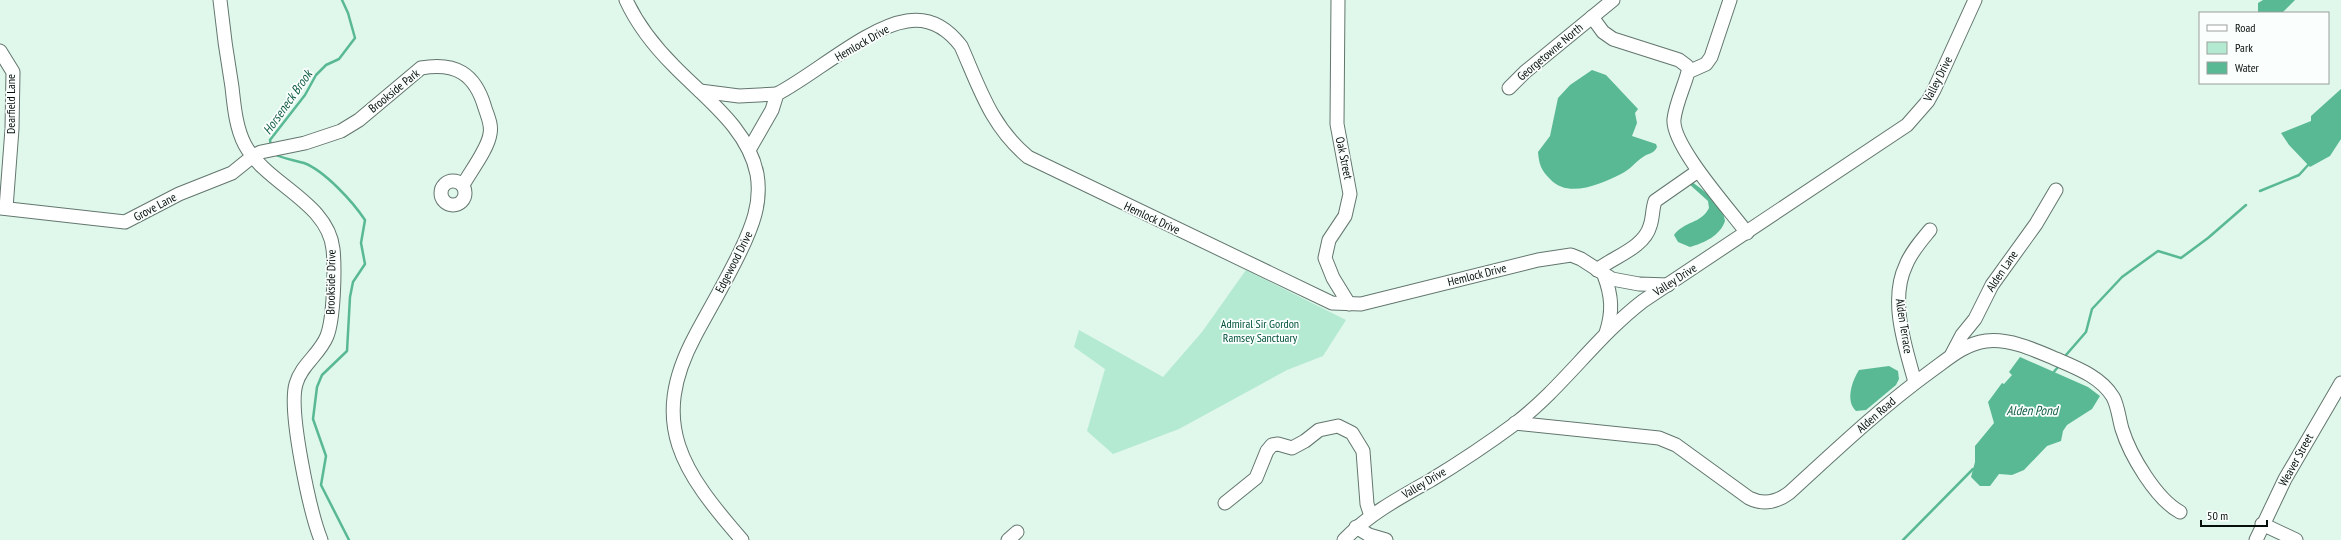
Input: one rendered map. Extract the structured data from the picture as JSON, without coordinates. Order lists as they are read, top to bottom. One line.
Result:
{"streets":{"street":["Hemlock Drive","Georgetowne North","Valley Drive","Brookside Park","Dearfield Lane","Oak Street","Grove Lane","Edgewood Drive","Alden Lane","Brookside Drive","Alden Terrace","Alden Road","Weaver Street"]},"crossings":[["Hemlock Drive","Valley Drive"],["Hemlock Drive","Oak Street"],["Hemlock Drive","Edgewood Drive"],["Valley Drive","Alden Road"],["Brookside Park","Grove Lane"],["Brookside Park","Brookside Drive"],["Dearfield Lane","Grove Lane"],["Grove Lane","Brookside Drive"],["Alden Lane","Alden Road"],["Alden Terrace","Alden Road"]],"water":["Horseneck Brook","Alden Pond"],"parks":["Admiral Sir Gordon Ramsey Sanctuary"],"legend":["Road","Park","Water"],"scale_bar":"50 m"}
